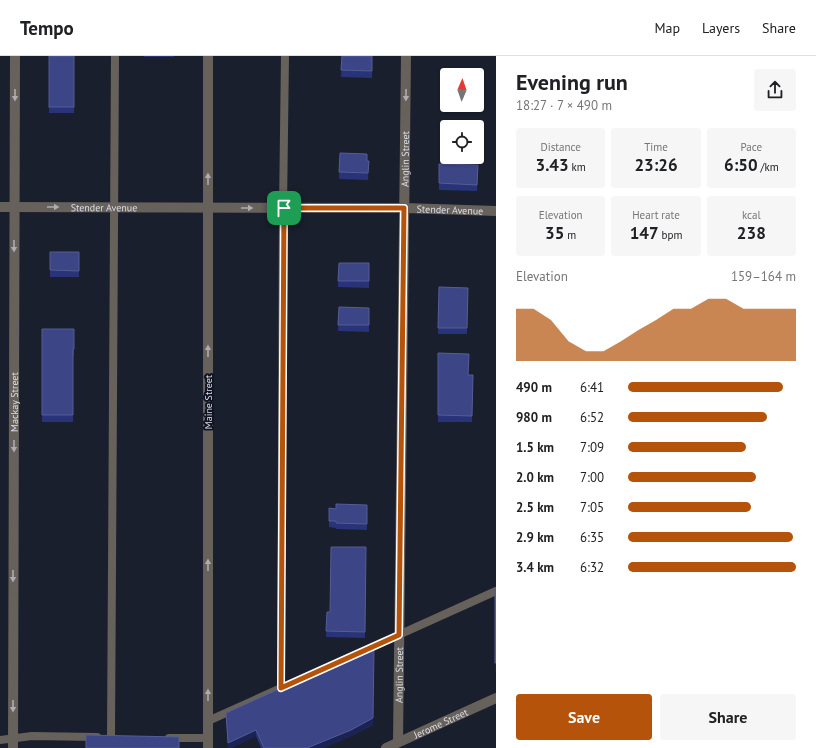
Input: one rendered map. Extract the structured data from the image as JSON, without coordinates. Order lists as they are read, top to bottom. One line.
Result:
{"streets":{"street":["Anglin Street","Stender Avenue","Mackay Street","Maine Street","Jerome Street"]},"crossings":[["Anglin Street","Stender Avenue"],["Anglin Street","Jerome Street"],["Stender Avenue","Mackay Street"],["Stender Avenue","Maine Street"]],"one_way":["Stender Avenue","Mackay Street","Maine Street"],"north":"top","page":{"header":"Tempo","nav":["Map","Layers","Share"],"heading":["Evening run","18:27 · 7 × 490 m"],"stats":[["Distance","3.43 km"],["Time","23:26"],["Pace","6:50 /km"],["Elevation","35 m"],["Heart rate","147 bpm"],["kcal","238"]],"chart":["Elevation","159–164 m"],"list":[{"name":"490 m","note":"6:41"},{"name":"980 m","note":"6:52"},{"name":"1.5 km","note":"7:09"},{"name":"2.0 km","note":"7:00"},{"name":"2.5 km","note":"7:05"},{"name":"2.9 km","note":"6:35"},{"name":"3.4 km","note":"6:32"}],"buttons":["Save","Share"]}}
